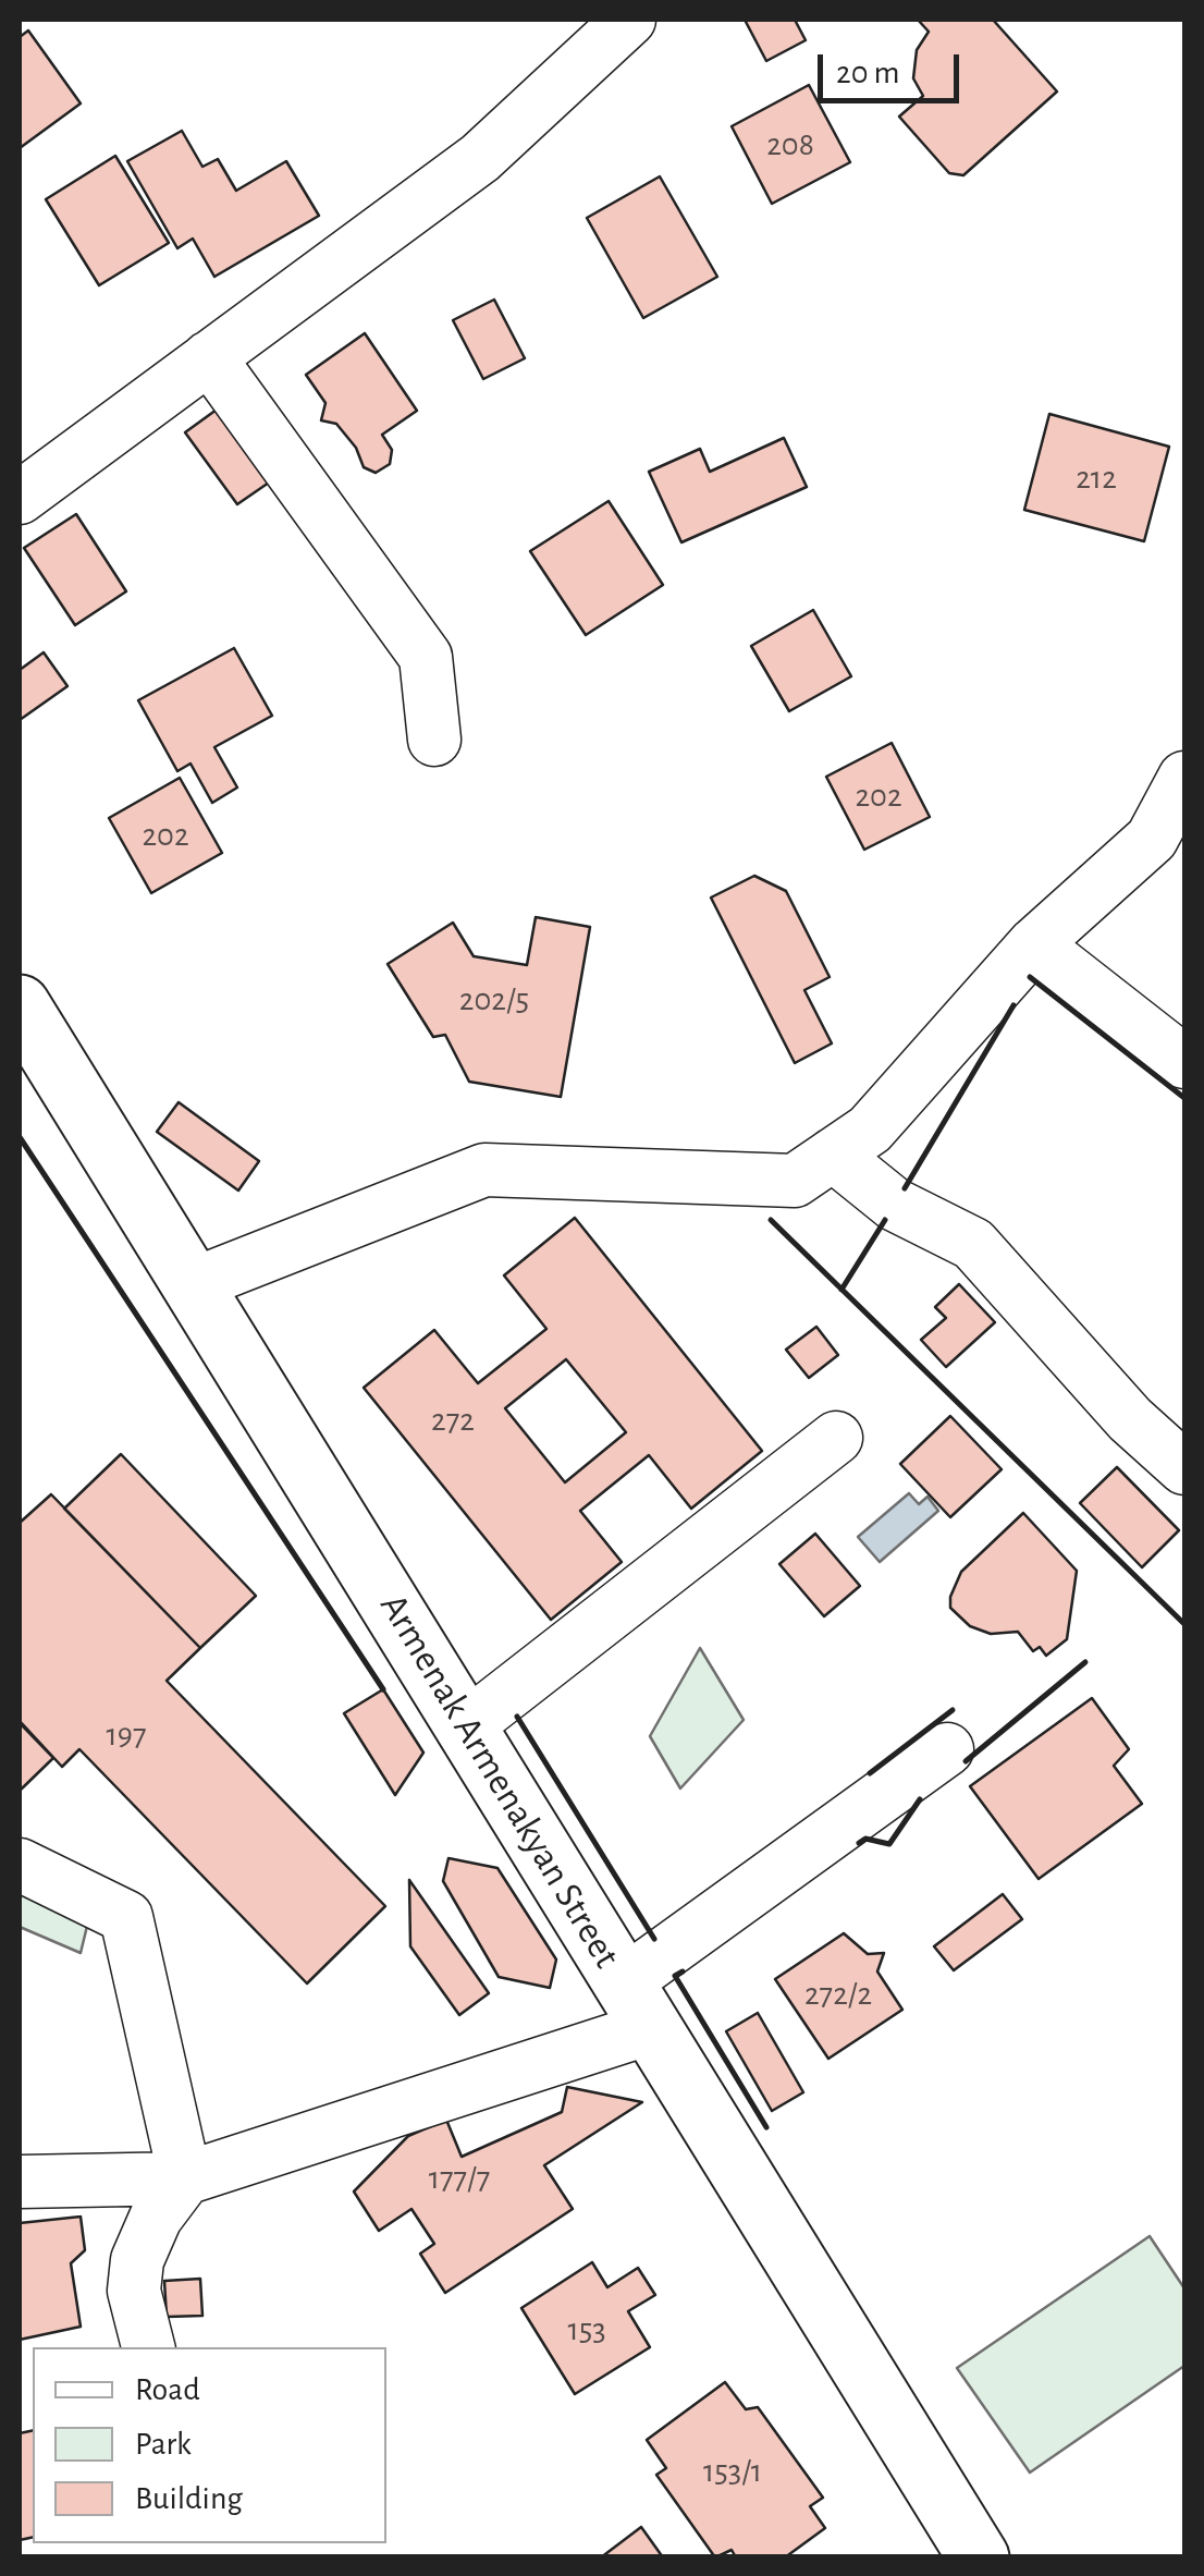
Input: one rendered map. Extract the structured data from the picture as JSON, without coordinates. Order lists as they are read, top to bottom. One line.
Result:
{"streets":{"main road":["Armenak Armenakyan Street"]},"house_numbers":["208","212","202","202","202/5","272","197","272/2","177/7","153","153/1"],"legend":["Road","Park","Building"],"scale_bar":"20 m"}
